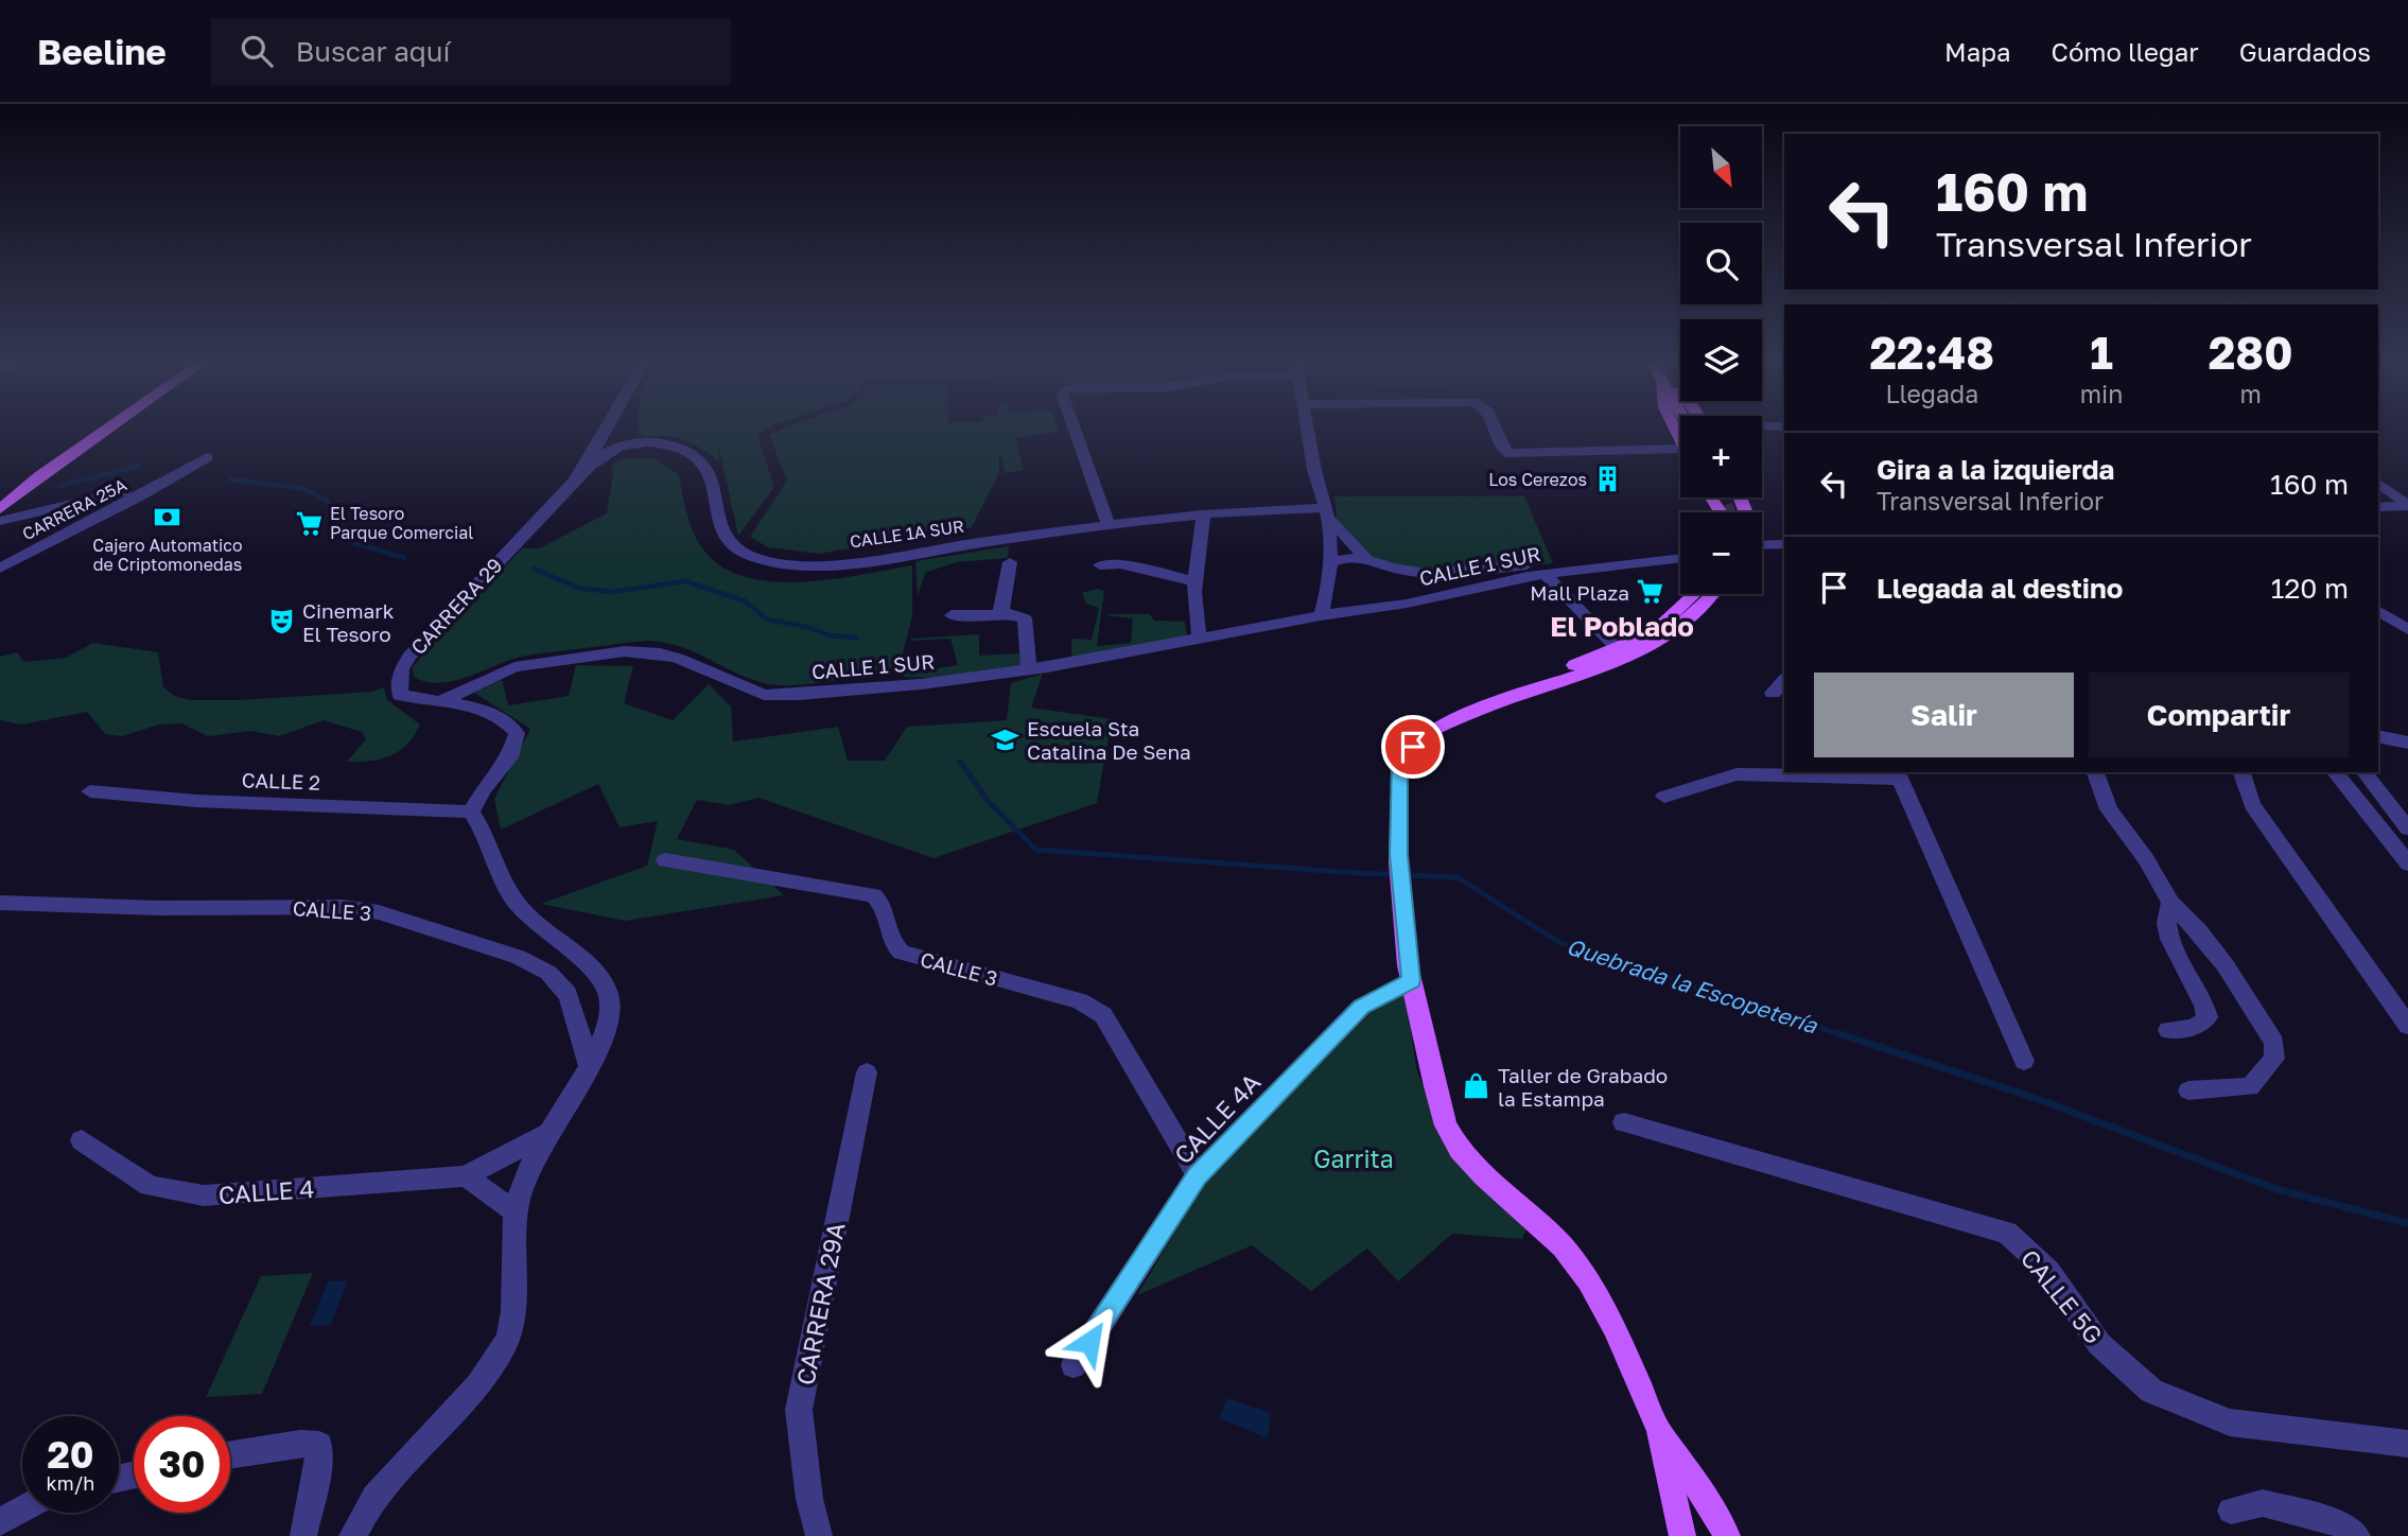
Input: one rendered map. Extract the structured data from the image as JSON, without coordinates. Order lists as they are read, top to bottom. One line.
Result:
{"streets":{"street":["CARRERA 25A","CALLE 1A SUR","CALLE 1 SUR","CARRERA 29","CALLE 2","CALLE 3","CALLE 4A","CALLE 4","CALLE 5G","CARRERA 29A"]},"crossings":[["CALLE 1A SUR","CARRERA 29"],["CALLE 1 SUR","CARRERA 29"],["CARRERA 29","CALLE 2"],["CALLE 3","CALLE 4A"]],"districts":["El Poblado"],"water":["Quebrada la Escopetería"],"parks":["Garrita"],"places":{"building":["Los Cerezos"],"bank":["Cajero Automatico de Criptomonedas"],"supermarket":["El Tesoro Parque Comercial","Mall Plaza"],"theatre":["Cinemark El Tesoro"],"school or university":["Escuela Sta Catalina De Sena"],"shop":["Taller de Grabado la Estampa"]},"north":"bottom right","page":{"header":"Beeline","search":"Buscar aquí","nav":["Mapa","Cómo llegar","Guardados"],"map_buttons":["+","−"],"turn":["160 m","Transversal Inferior"],"eta":["22:48","Llegada","1","min","280","m"],"list":[{"name":"Gira a la izquierda","note":"Transversal Inferior","value":"160 m"},{"name":"Llegada al destino","value":"120 m"}],"buttons":["Salir","Compartir"],"speed":"20 km/h","limit":"30"}}
